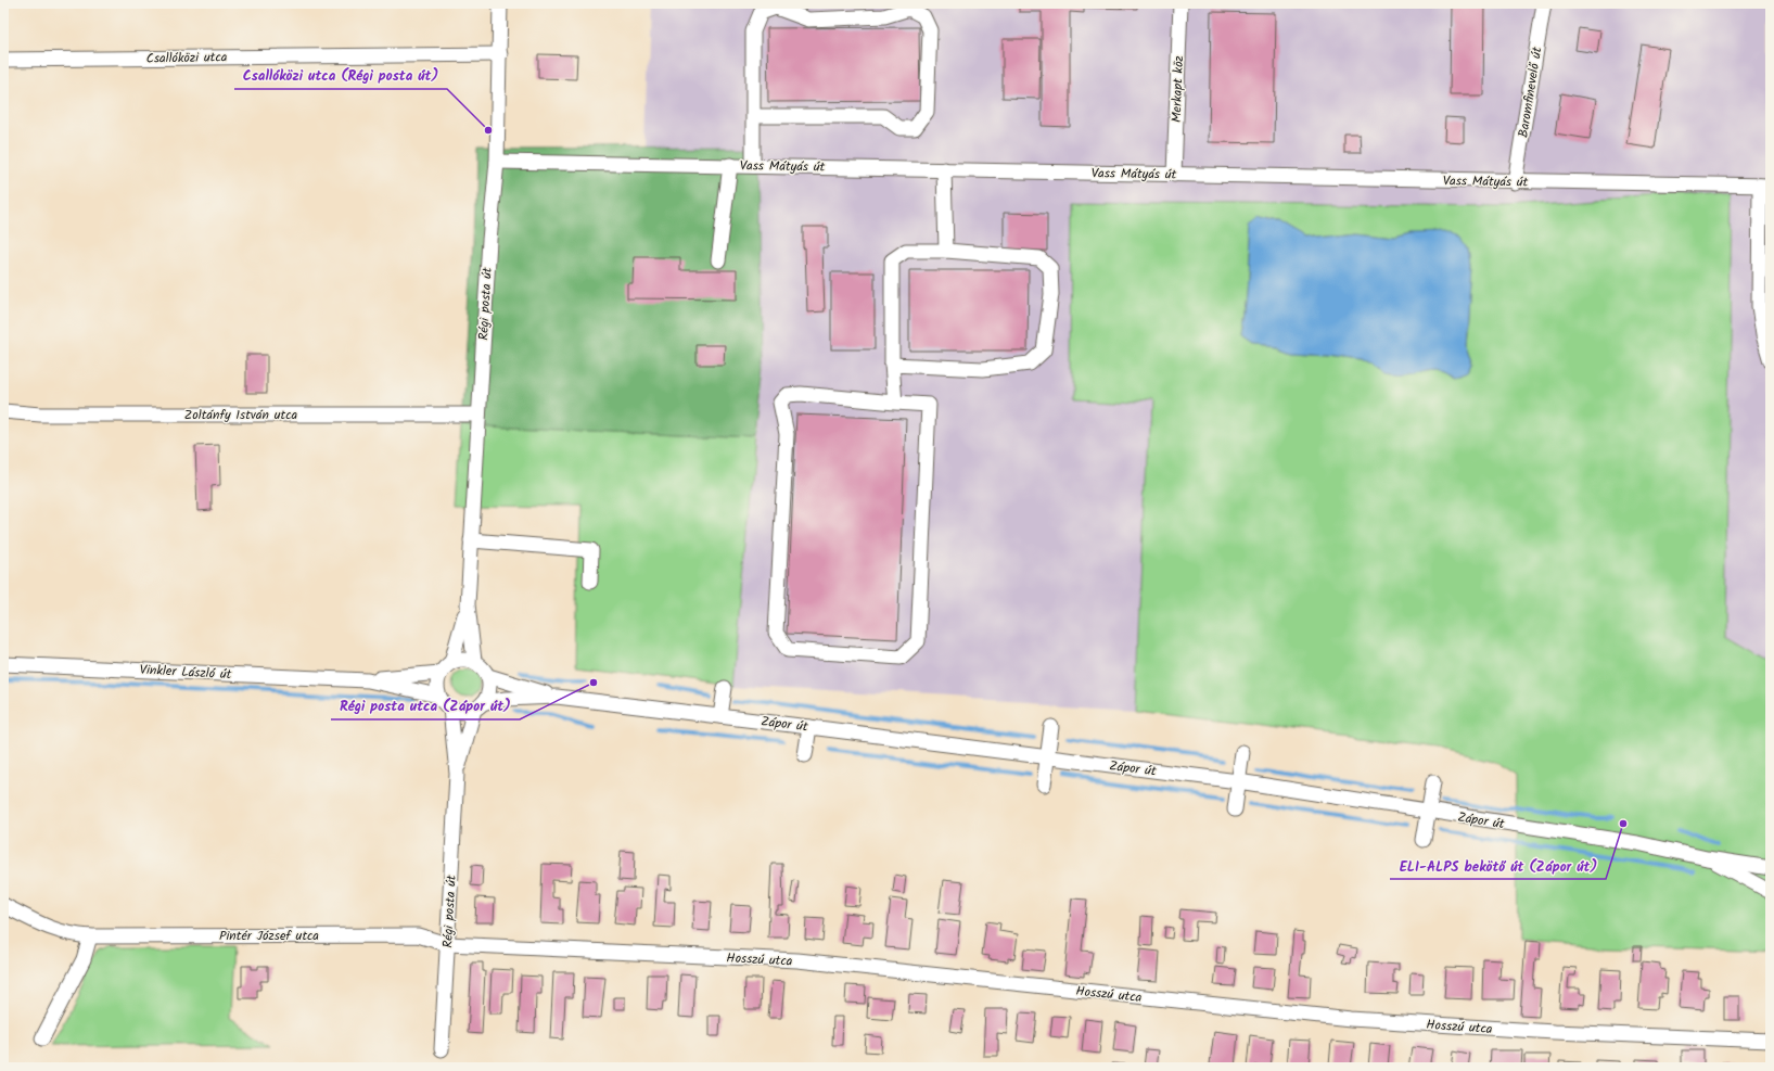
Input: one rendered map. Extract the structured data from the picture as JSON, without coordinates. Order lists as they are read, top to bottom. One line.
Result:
{"streets":{"street":["Csallóközi utca","Merkapt köz","Baromfinevelő út","Vass Mátyás út","Régi posta út","Zoltánfy István utca","Vinkler László út","Zápor út","Pintér József utca","Hosszú utca"]},"crossings":[["Csallóközi utca","Régi posta út"],["Merkapt köz","Vass Mátyás út"],["Baromfinevelő út","Vass Mátyás út"],["Vass Mátyás út","Régi posta út"],["Régi posta út","Zoltánfy István utca"],["Régi posta út","Vinkler László út"],["Régi posta út","Zápor út"],["Régi posta út","Pintér József utca"],["Régi posta út","Hosszú utca"],["Vinkler László út","Zápor út"],["Pintér József utca","Hosszú utca"]],"places":["Csallóközi utca (Régi posta út)","Régi posta utca (Zápor út)","ELI-ALPS bekötő út (Zápor út)"]}
